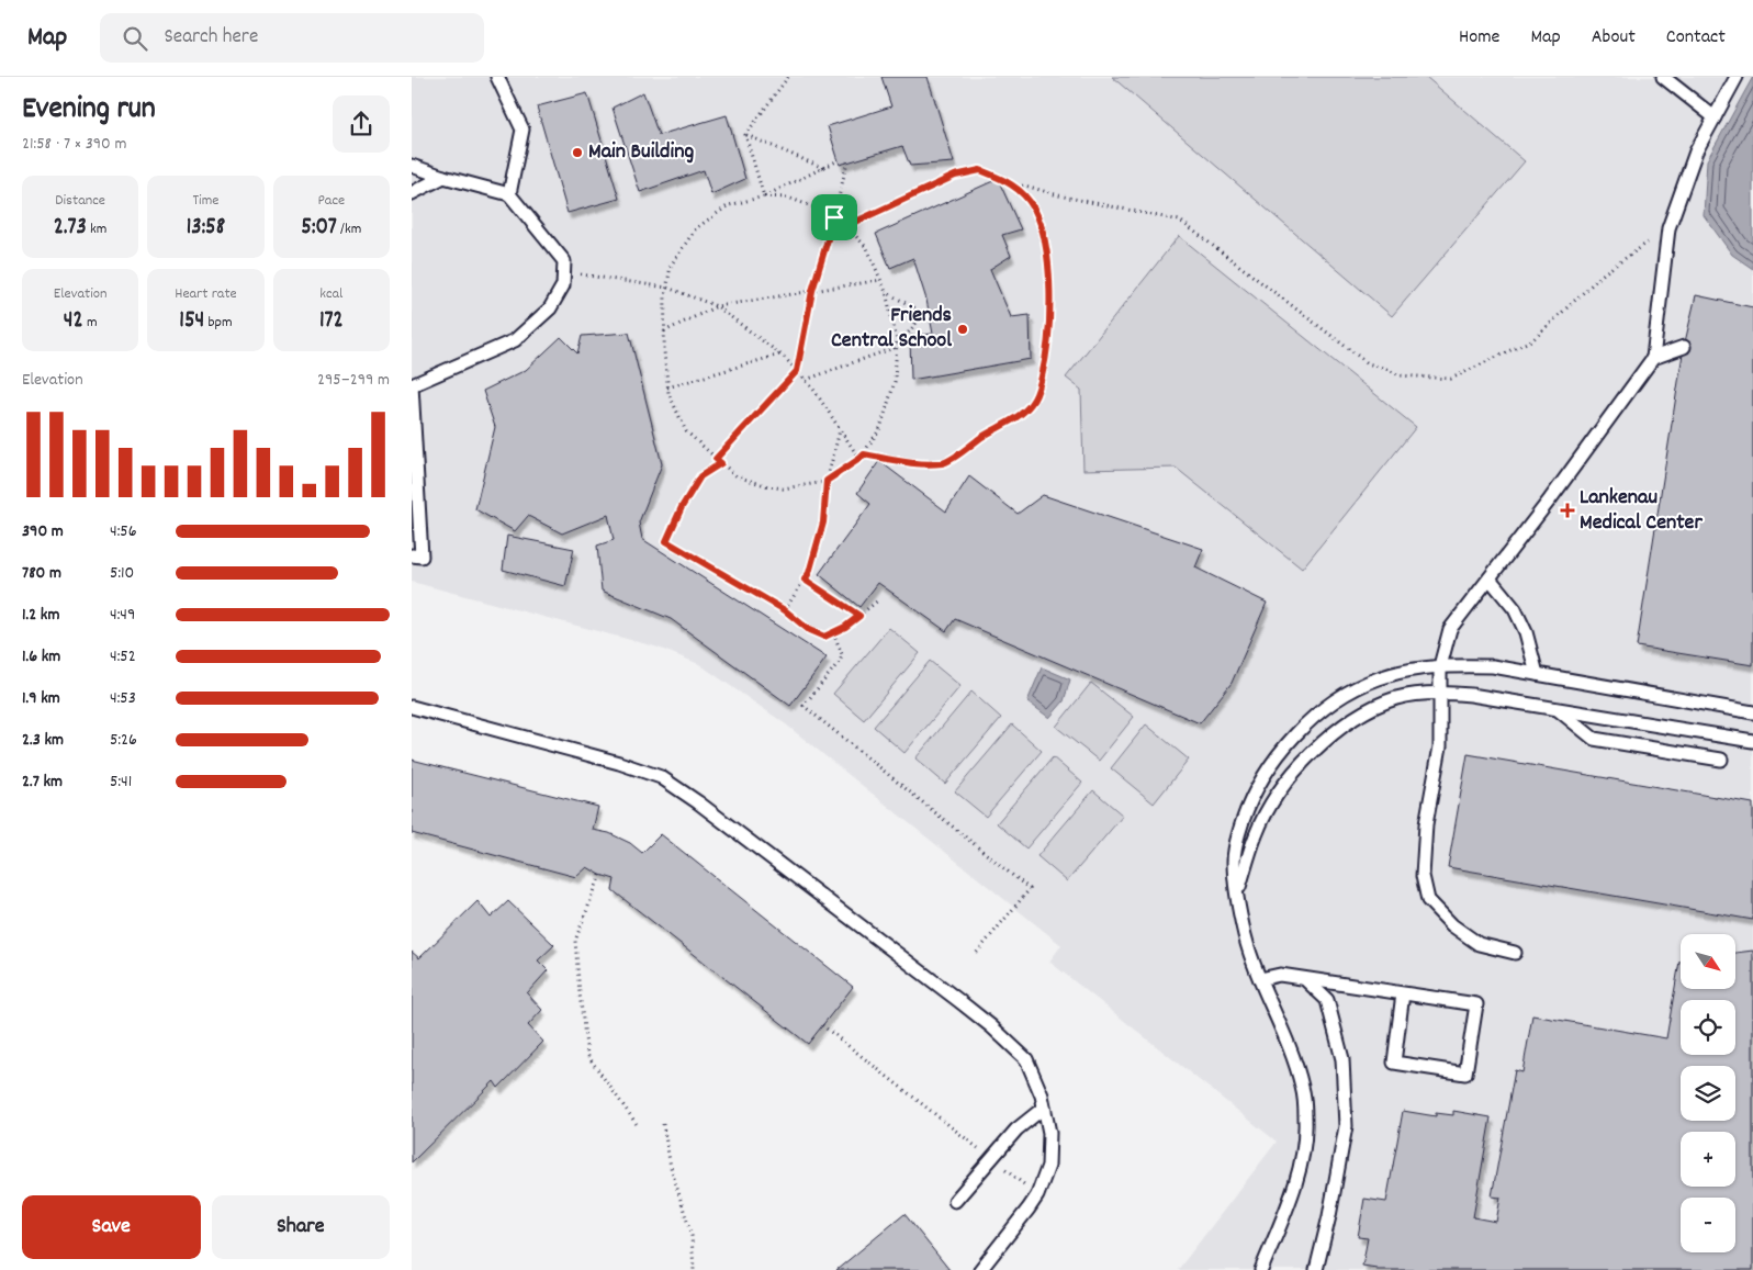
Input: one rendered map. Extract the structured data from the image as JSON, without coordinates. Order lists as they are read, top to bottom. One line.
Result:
{"places":{"other":["Main Building","Friends Central School"],"health":["Lankenau Medical Center"]},"north":"bottom right","page":{"header":"Map","search":"Search here","nav":["Home","Map","About","Contact"],"heading":["Evening run","21:58 · 7 × 390 m"],"stats":[["Distance","2.73 km"],["Time","13:58"],["Pace","5:07 /km"],["Elevation","42 m"],["Heart rate","154 bpm"],["kcal","172"]],"chart":["Elevation","295–299 m"],"list":[{"name":"390 m","note":"4:56"},{"name":"780 m","note":"5:10"},{"name":"1.2 km","note":"4:49"},{"name":"1.6 km","note":"4:52"},{"name":"1.9 km","note":"4:53"},{"name":"2.3 km","note":"5:26"},{"name":"2.7 km","note":"5:41"}],"map_buttons":["+","−"],"buttons":["Save","Share"]}}
